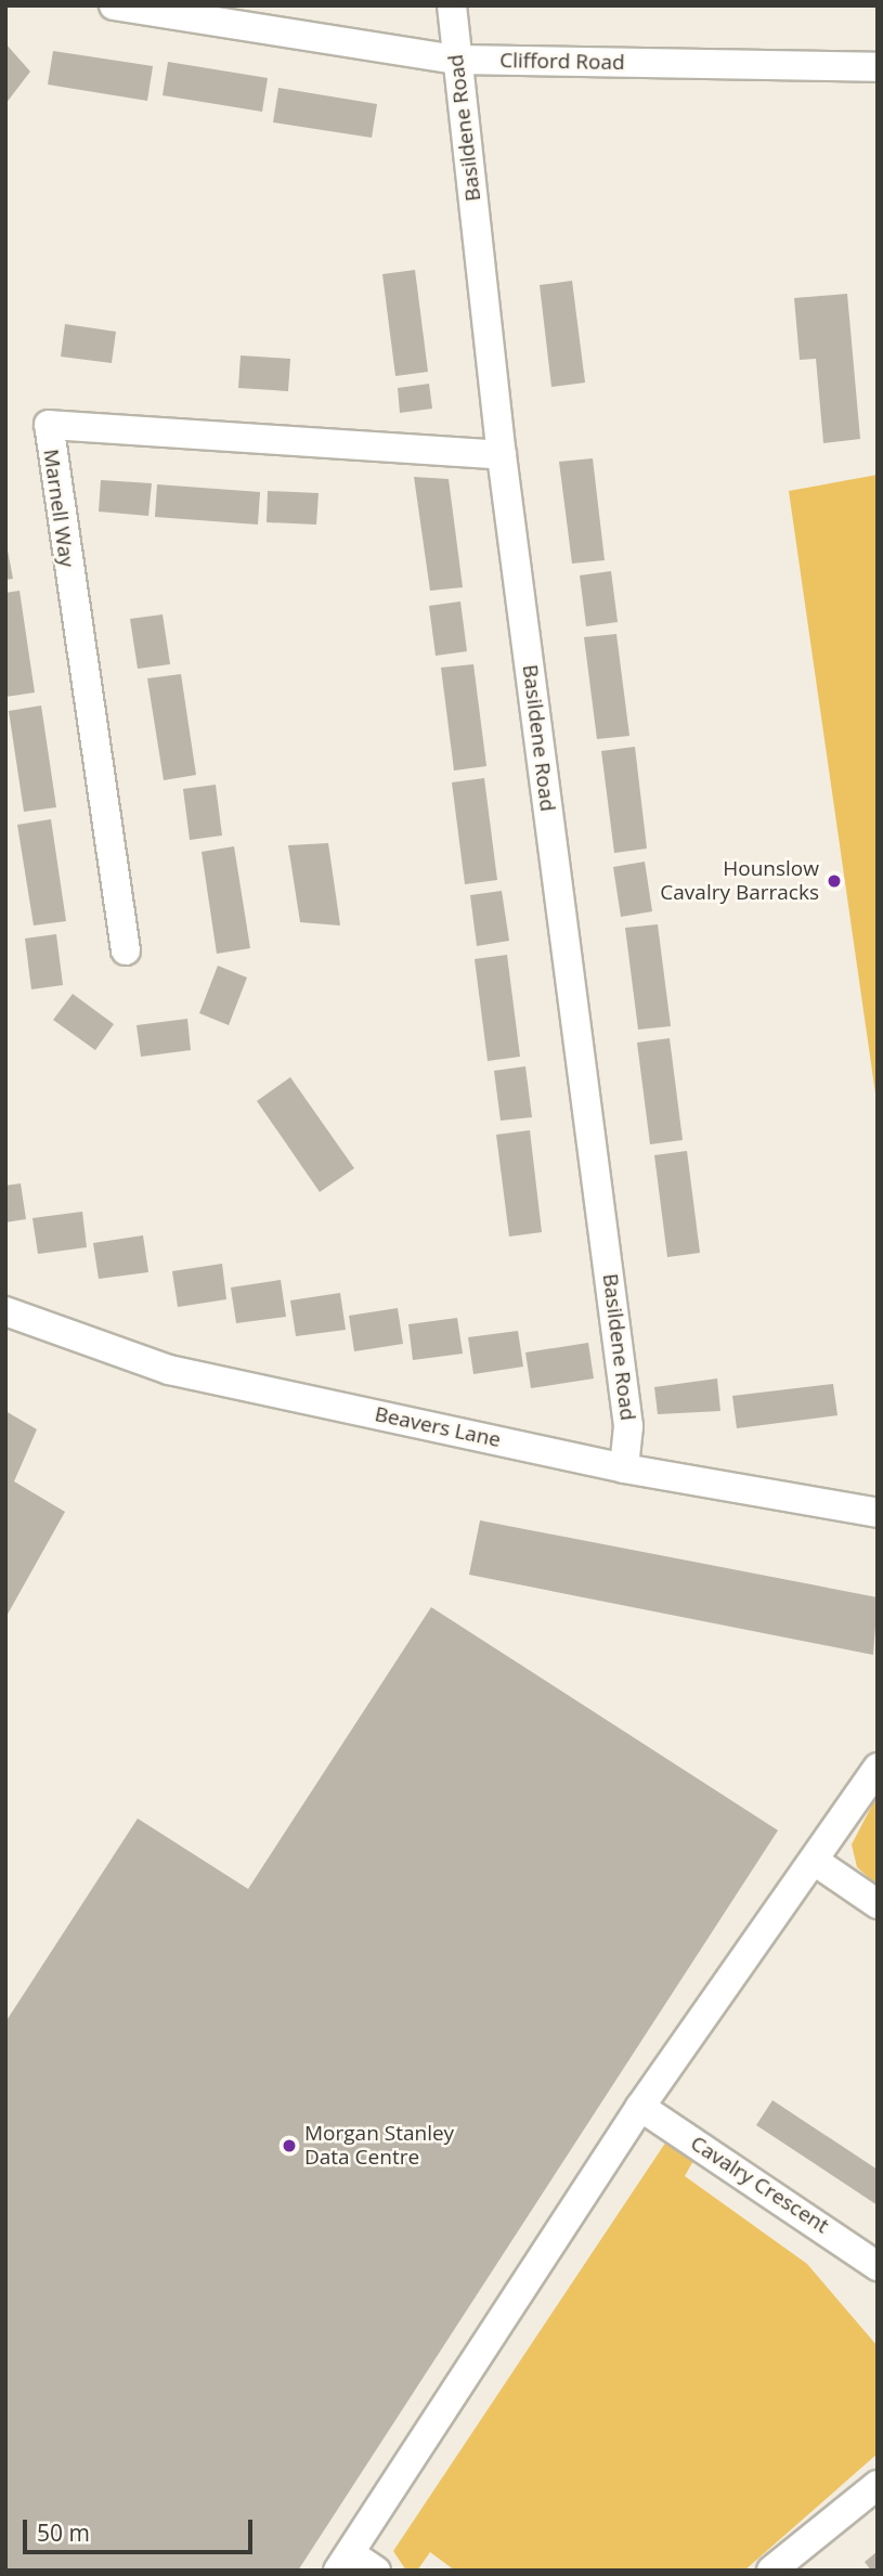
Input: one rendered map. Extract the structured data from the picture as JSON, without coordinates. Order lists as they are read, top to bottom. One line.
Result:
{"streets":{"street":["Clifford Road","Basildene Road","Marnell Way","Beavers Lane","Cavalry Crescent"]},"crossings":[["Clifford Road","Basildene Road"],["Basildene Road","Marnell Way"],["Basildene Road","Beavers Lane"]],"places":["Hounslow Cavalry Barracks","Morgan Stanley Data Centre"],"scale_bar":"50 m"}
